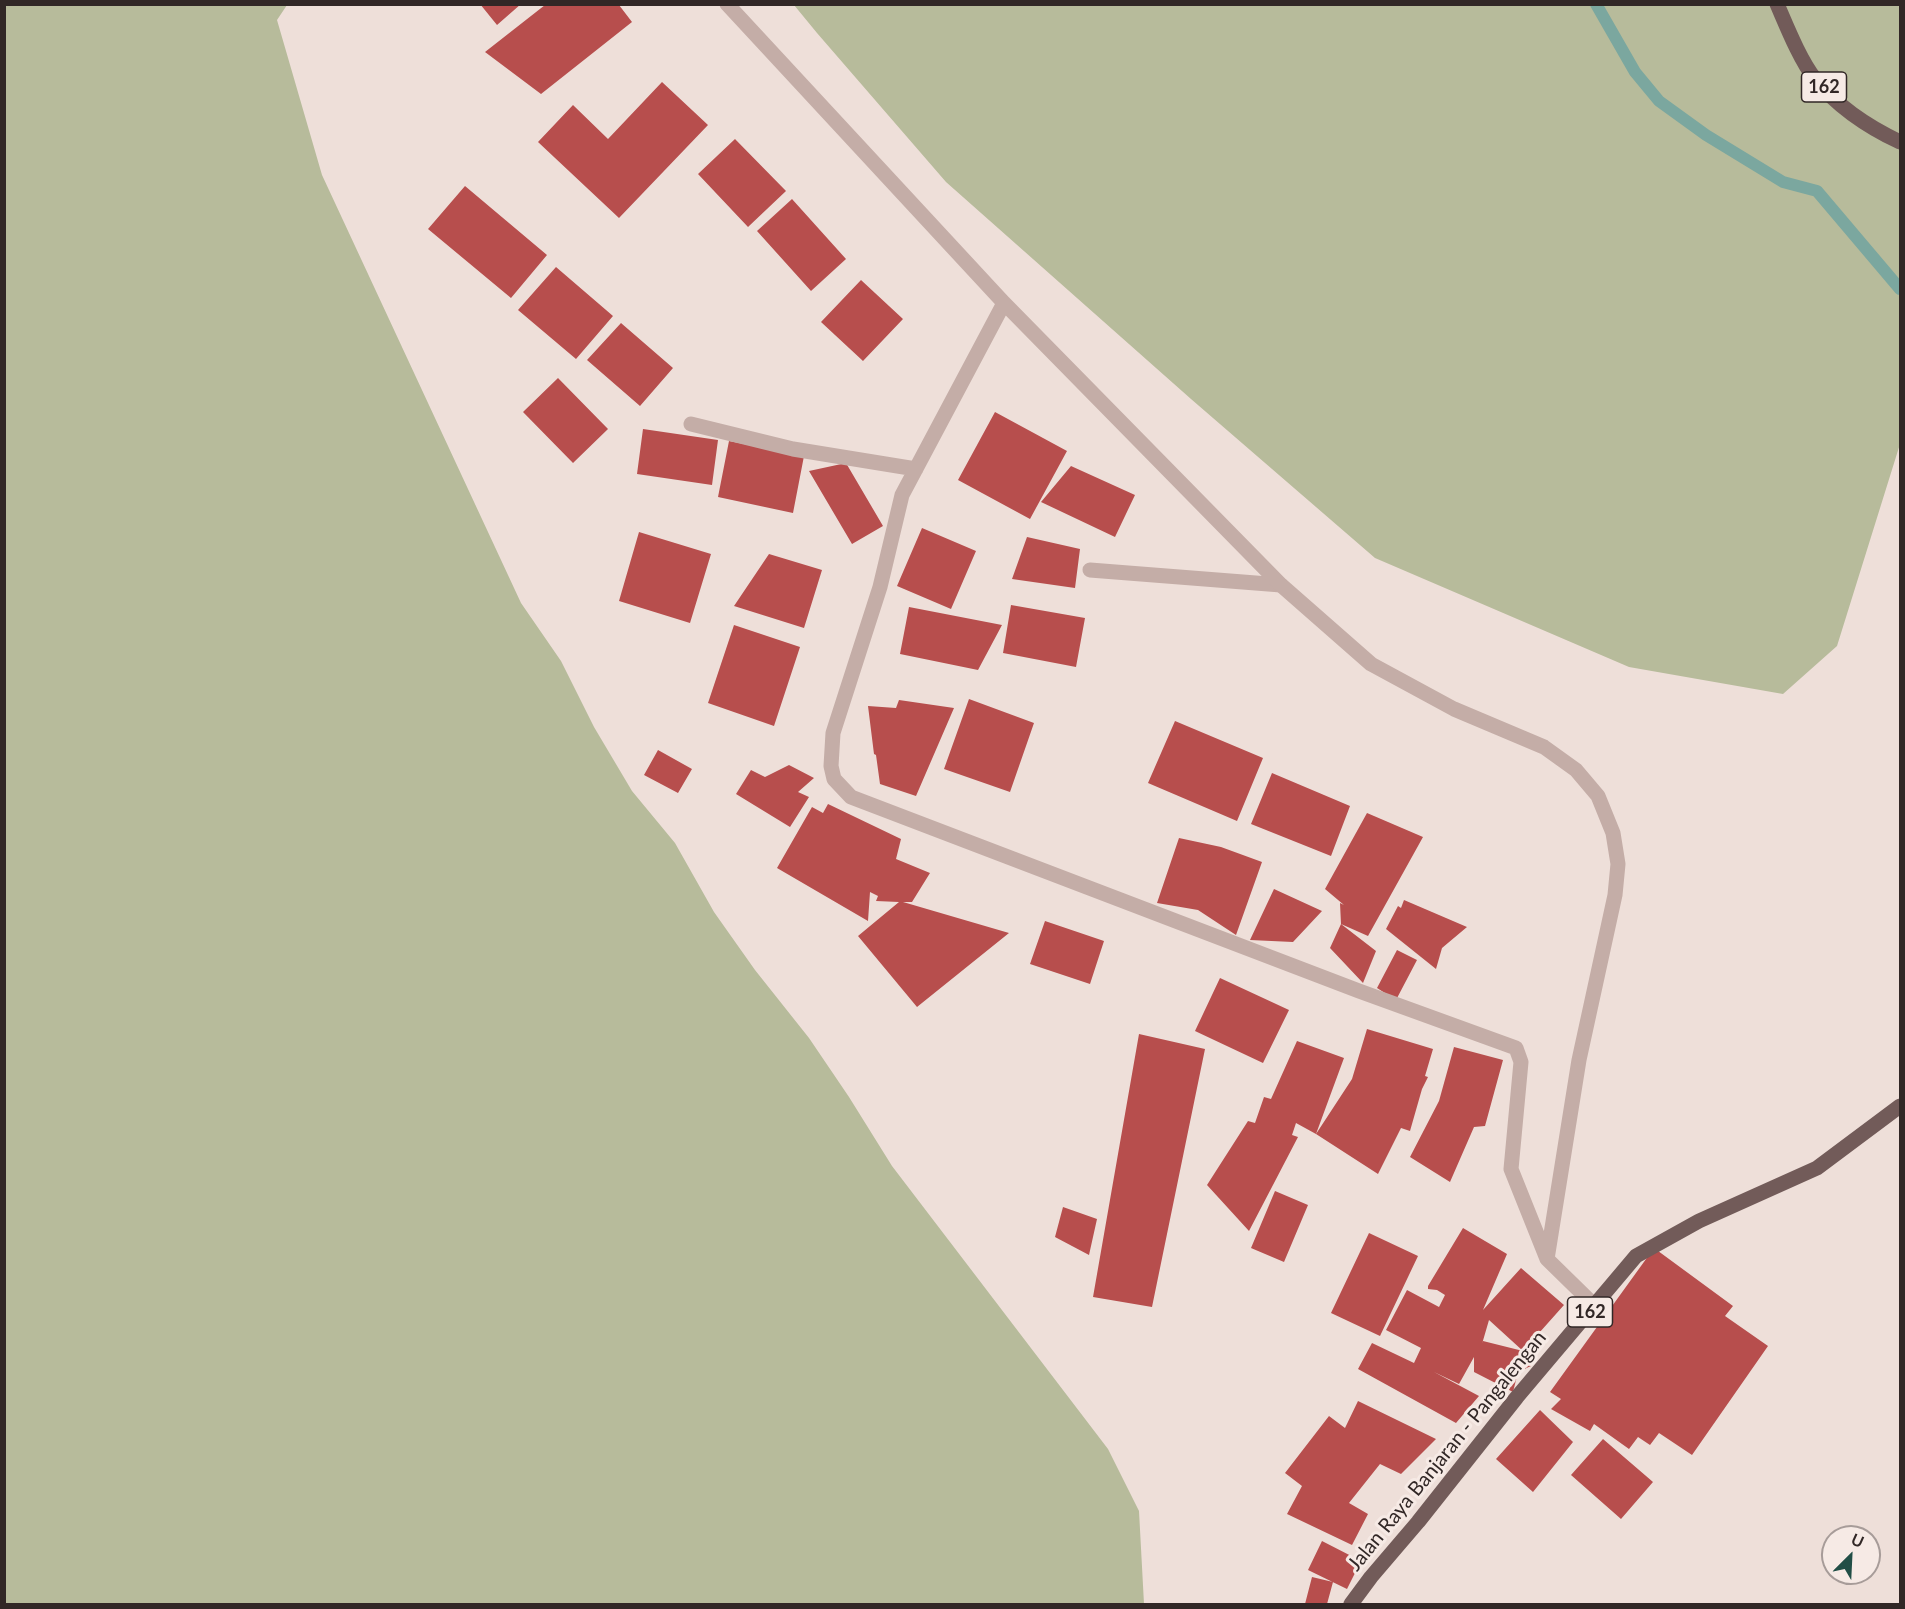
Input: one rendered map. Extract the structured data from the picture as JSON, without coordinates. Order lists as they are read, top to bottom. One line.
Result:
{"streets":{"main road":["162","Jalan Raya Banjaran - Pangalengan"]},"north":"top right"}
